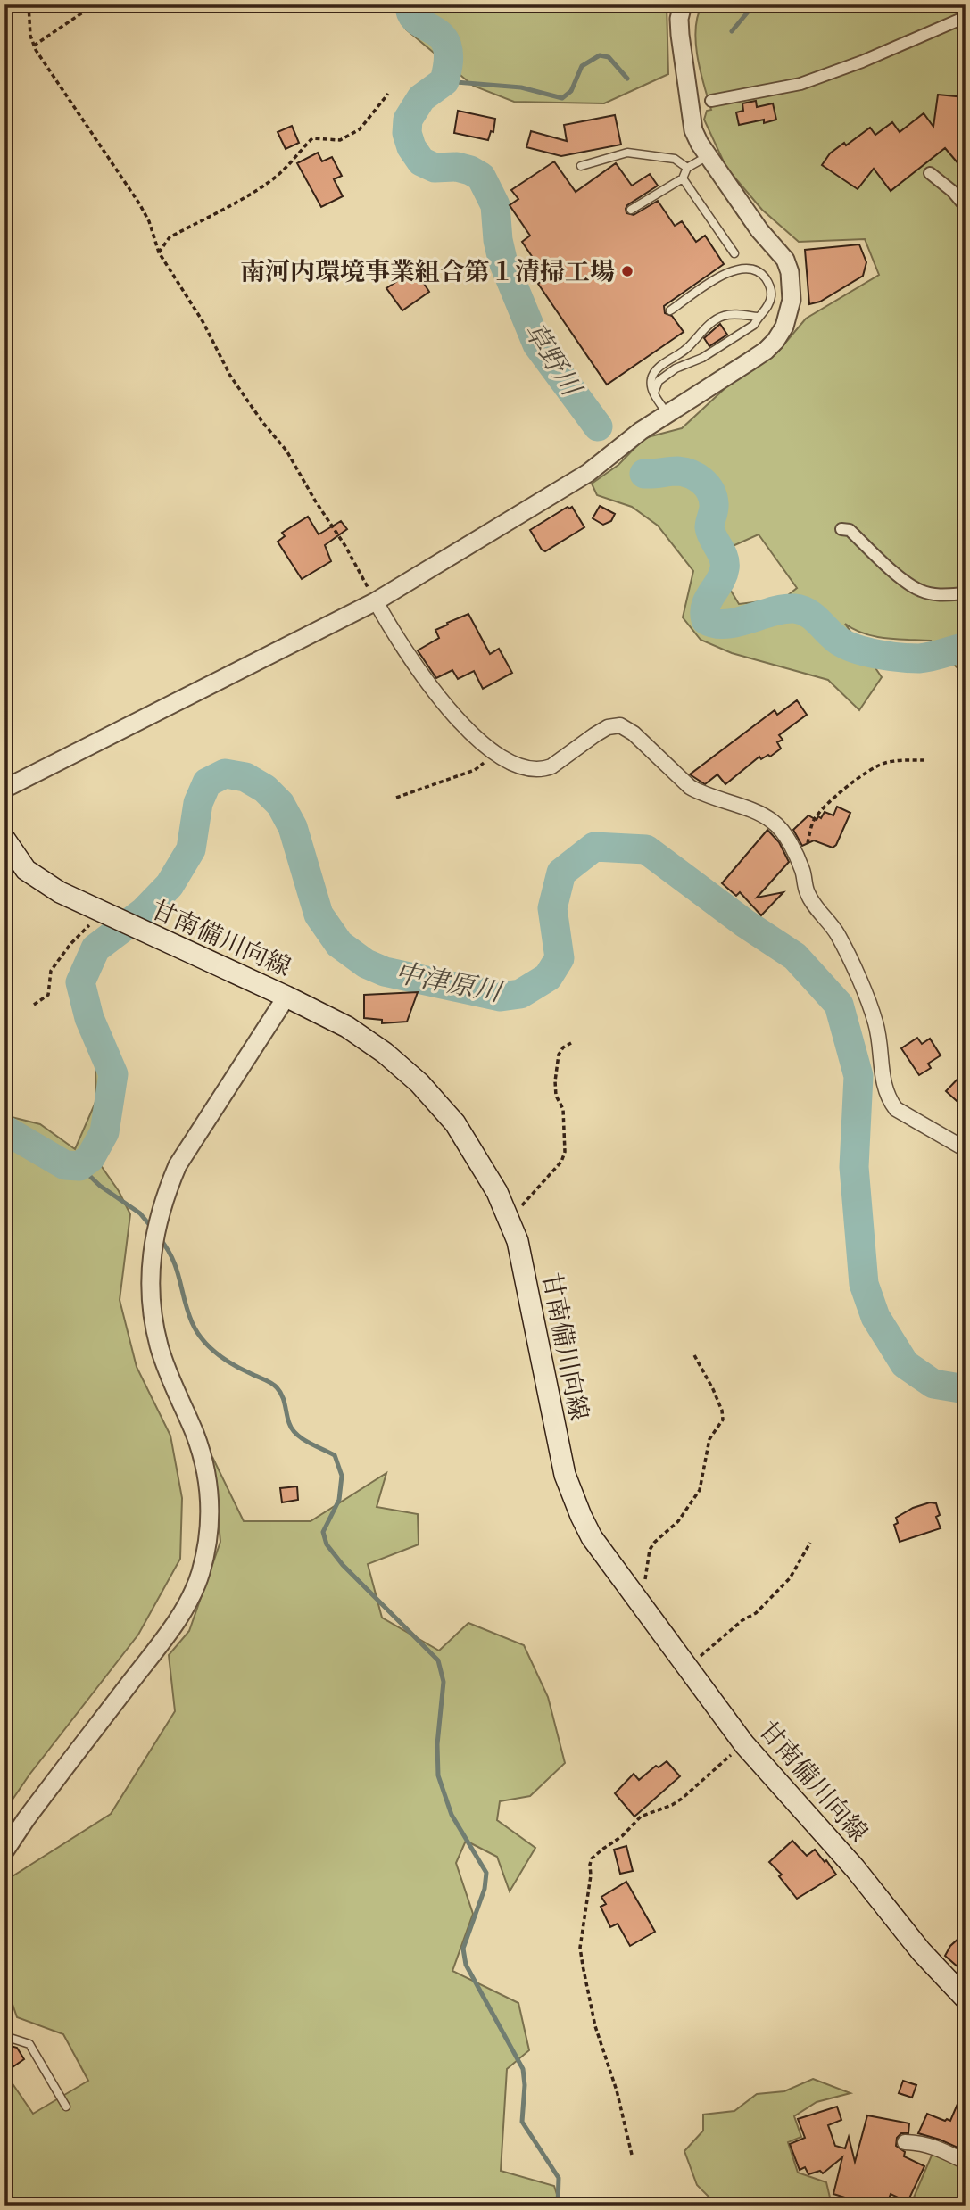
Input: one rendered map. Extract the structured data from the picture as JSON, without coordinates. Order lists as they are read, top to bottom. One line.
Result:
{"streets":{"main road":["甘南備川向線"]},"water":["草野川","中津原川"],"places":["南河内環境事業組合第１清掃工場"]}
